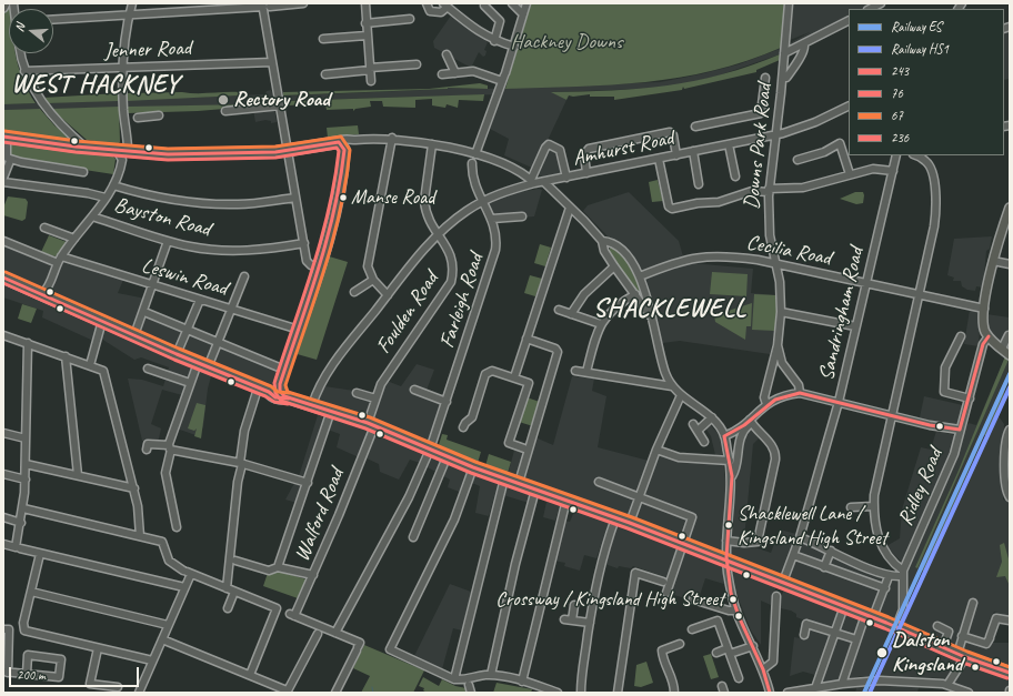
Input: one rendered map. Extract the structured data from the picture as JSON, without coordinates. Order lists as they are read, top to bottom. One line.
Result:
{"streets":{"street":["Jenner Road","Downs Park Road","Amhurst Road","Bayston Road","Cecilia Road","Leswin Road","Farleigh Road","Foulden Road","Sandringham Road","Ridley Road","Walford Road"]},"crossings":[["Downs Park Road","Amhurst Road"],["Downs Park Road","Cecilia Road"],["Amhurst Road","Farleigh Road"],["Amhurst Road","Foulden Road"],["Cecilia Road","Sandringham Road"],["Farleigh Road","Walford Road"],["Foulden Road","Walford Road"]],"districts":["WEST HACKNEY","SHACKLEWELL"],"parks":["Hackney Downs"],"places":["Rectory Road","Manse Road","Shacklewell Lane / Kingsland High Street","Crossway / Kingsland High Street","Dalston Kingsland"],"lines":["transit line 67","transit line 243","transit line 76","transit line 236","rail line ES","rail line HS1"],"legend":["Railway ES","Railway HS1","243","76","67","236"],"scale_bar":"200 m","north":"left"}
